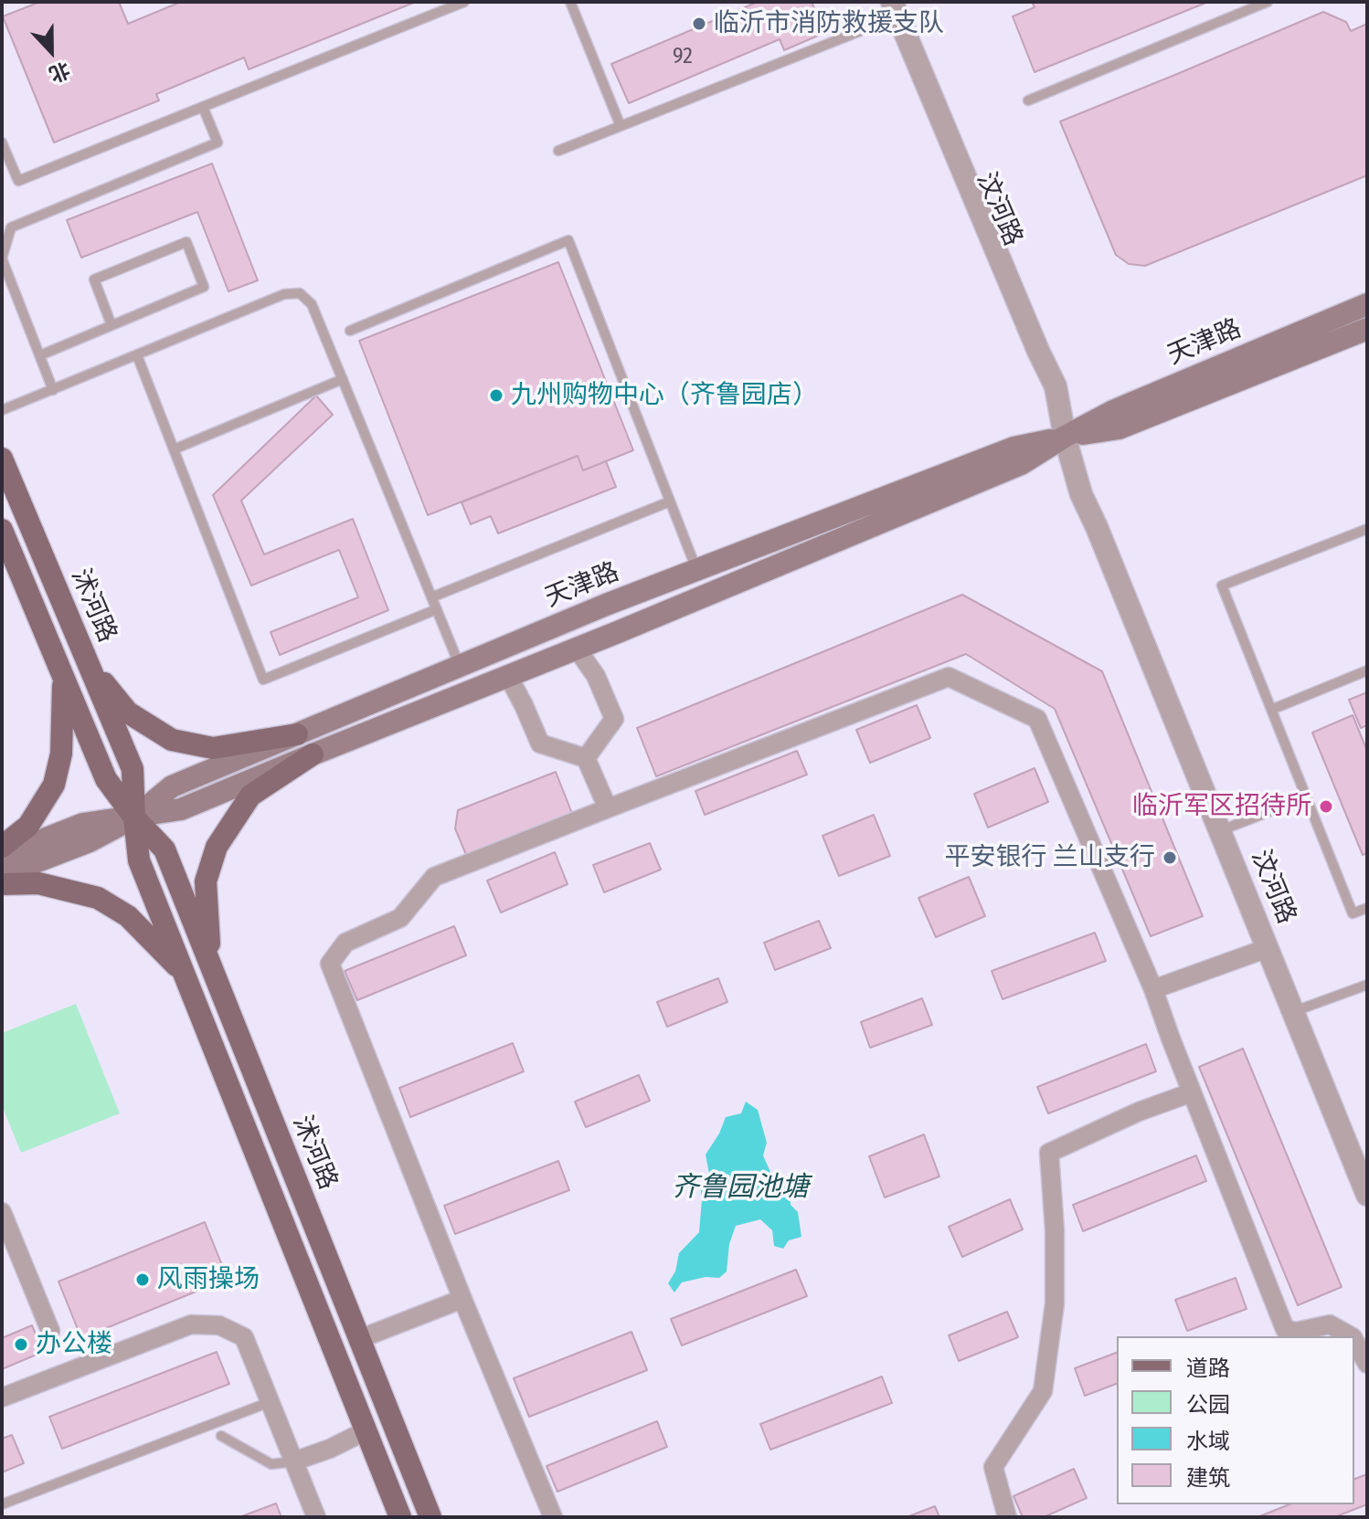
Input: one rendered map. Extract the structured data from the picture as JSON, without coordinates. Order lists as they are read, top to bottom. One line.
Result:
{"streets":{"main road":["天津路","沭河路"],"street":["汶河路"]},"crossings":[["汶河路","天津路"],["天津路","沭河路"]],"water":["齐鲁园池塘"],"places":["临沂市消防救援支队","九州购物中心（齐鲁园店）","临沂军区招待所","平安银行 兰山支行","风雨操场","办公楼"],"house_numbers":["92"],"legend":["道路","公园","水域","建筑"],"north":"bottom"}
